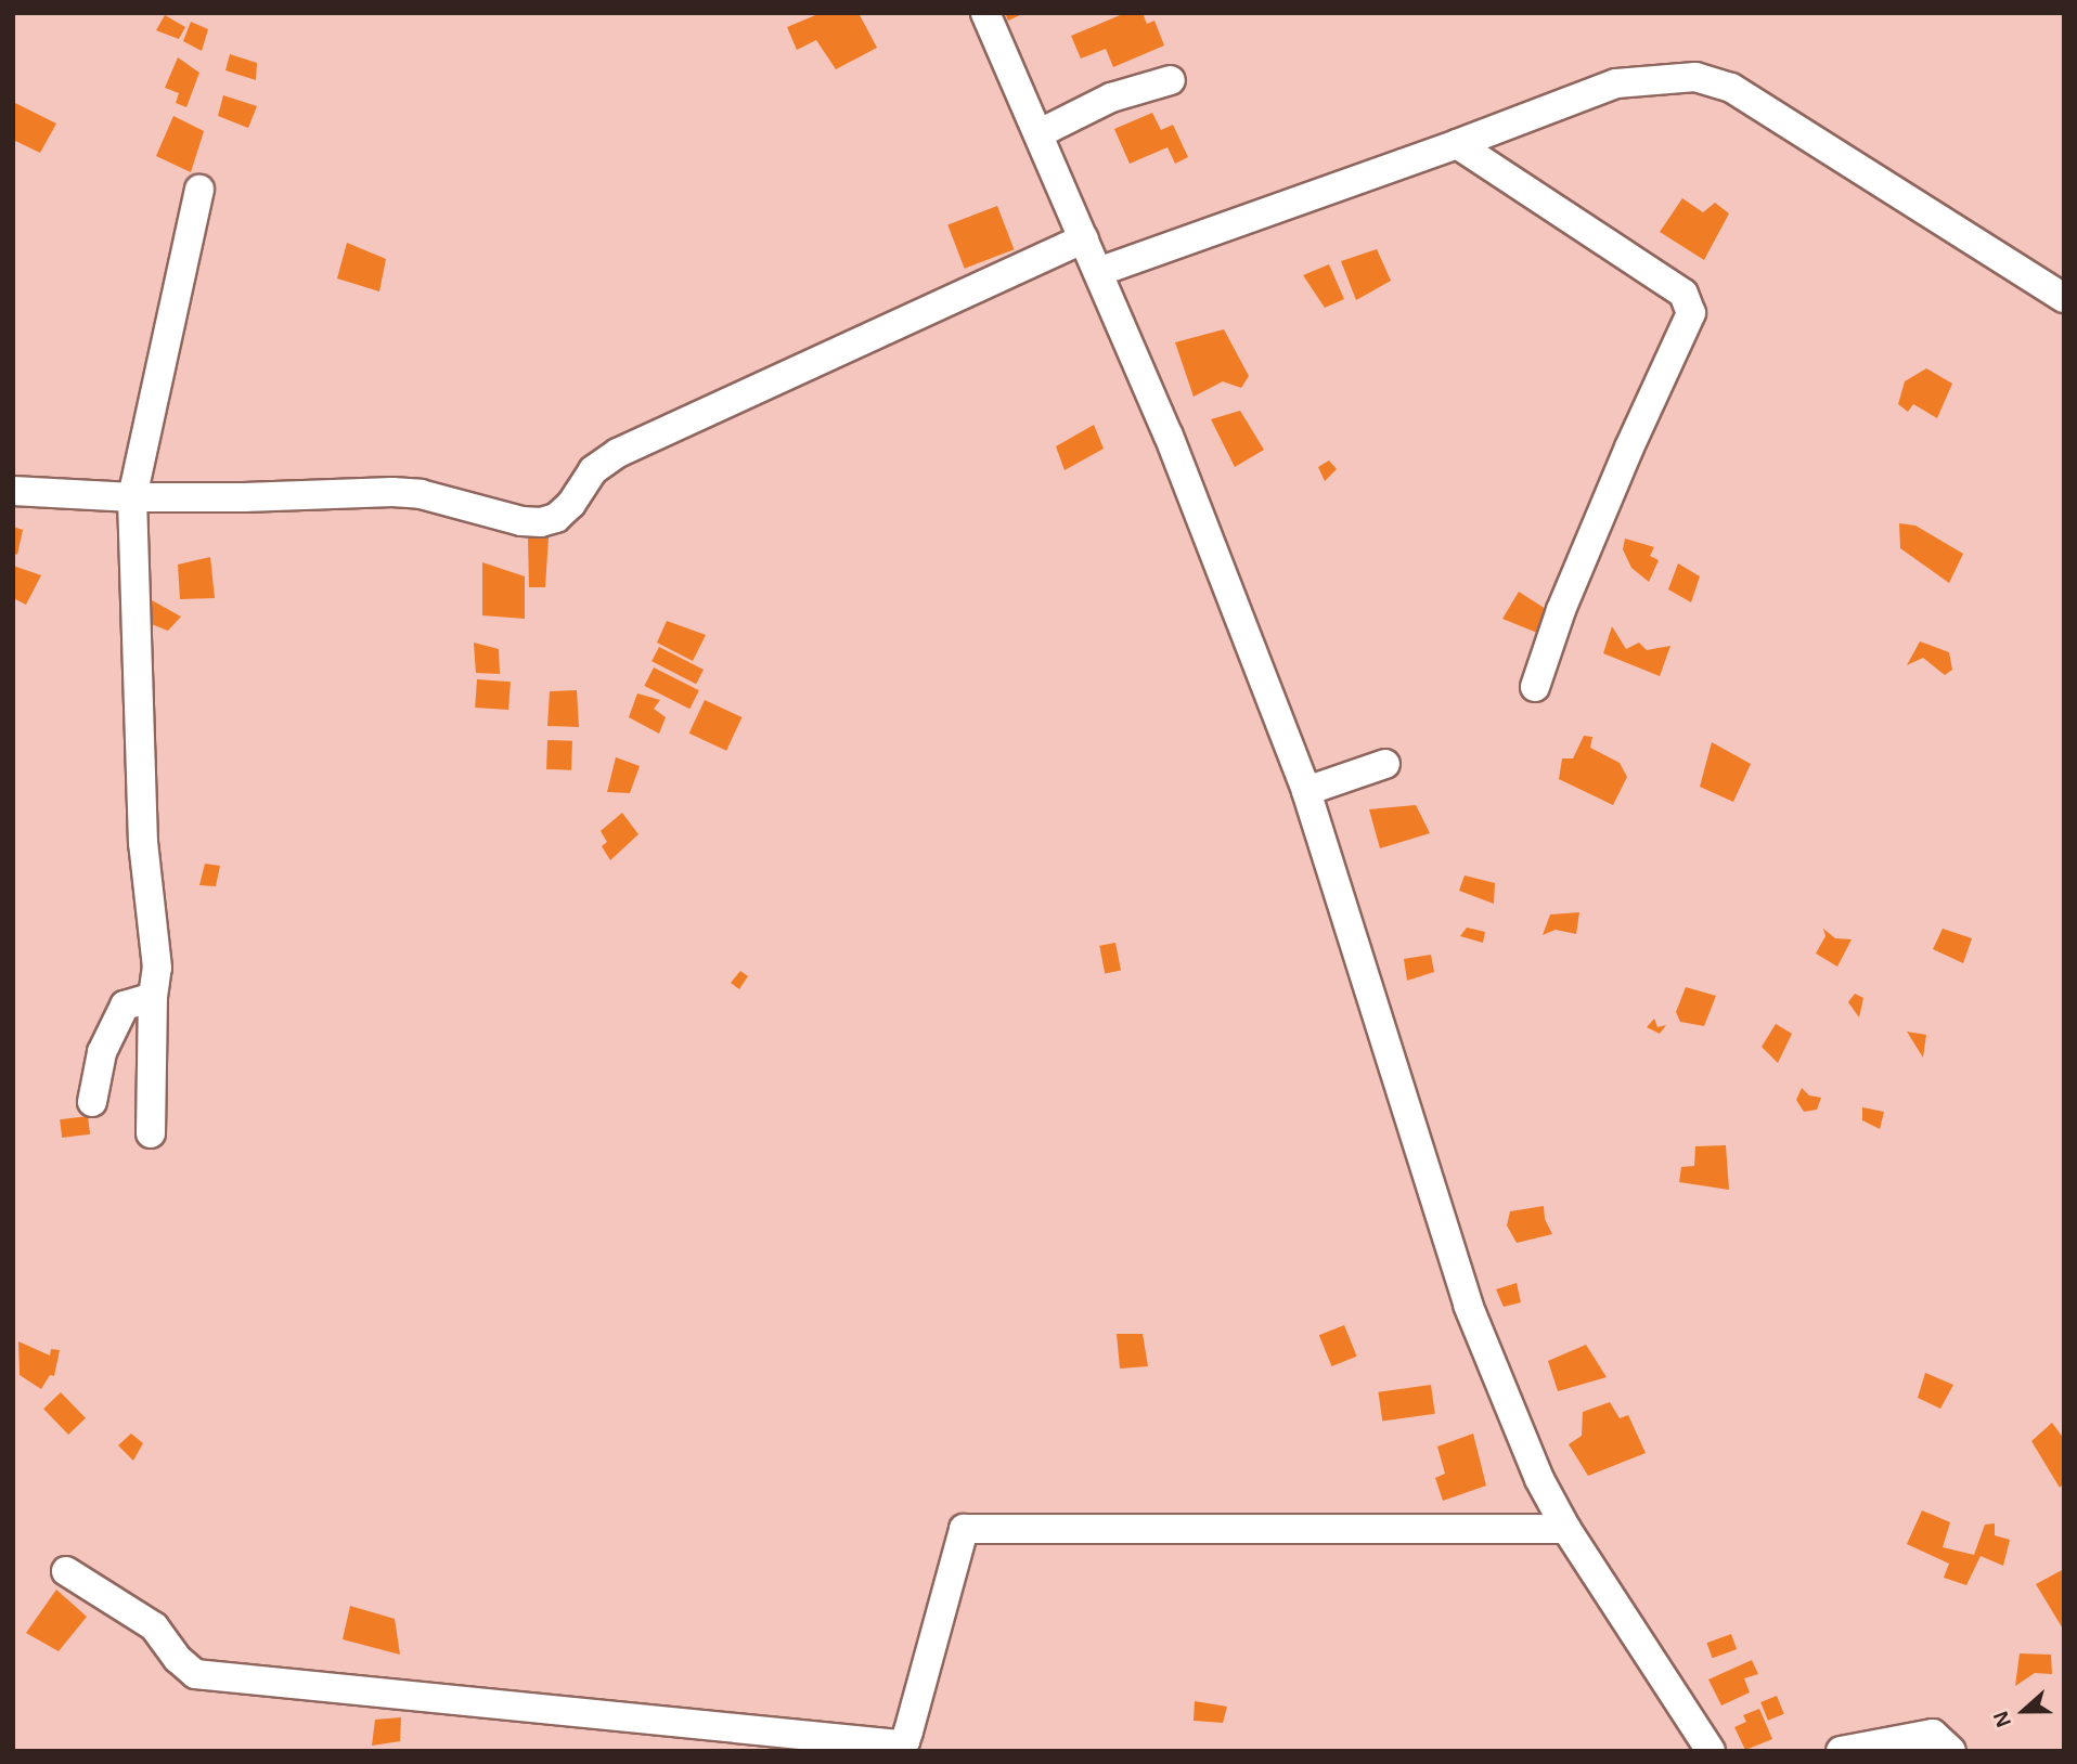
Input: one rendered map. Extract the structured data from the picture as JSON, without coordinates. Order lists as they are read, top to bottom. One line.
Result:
{"north":"left"}
